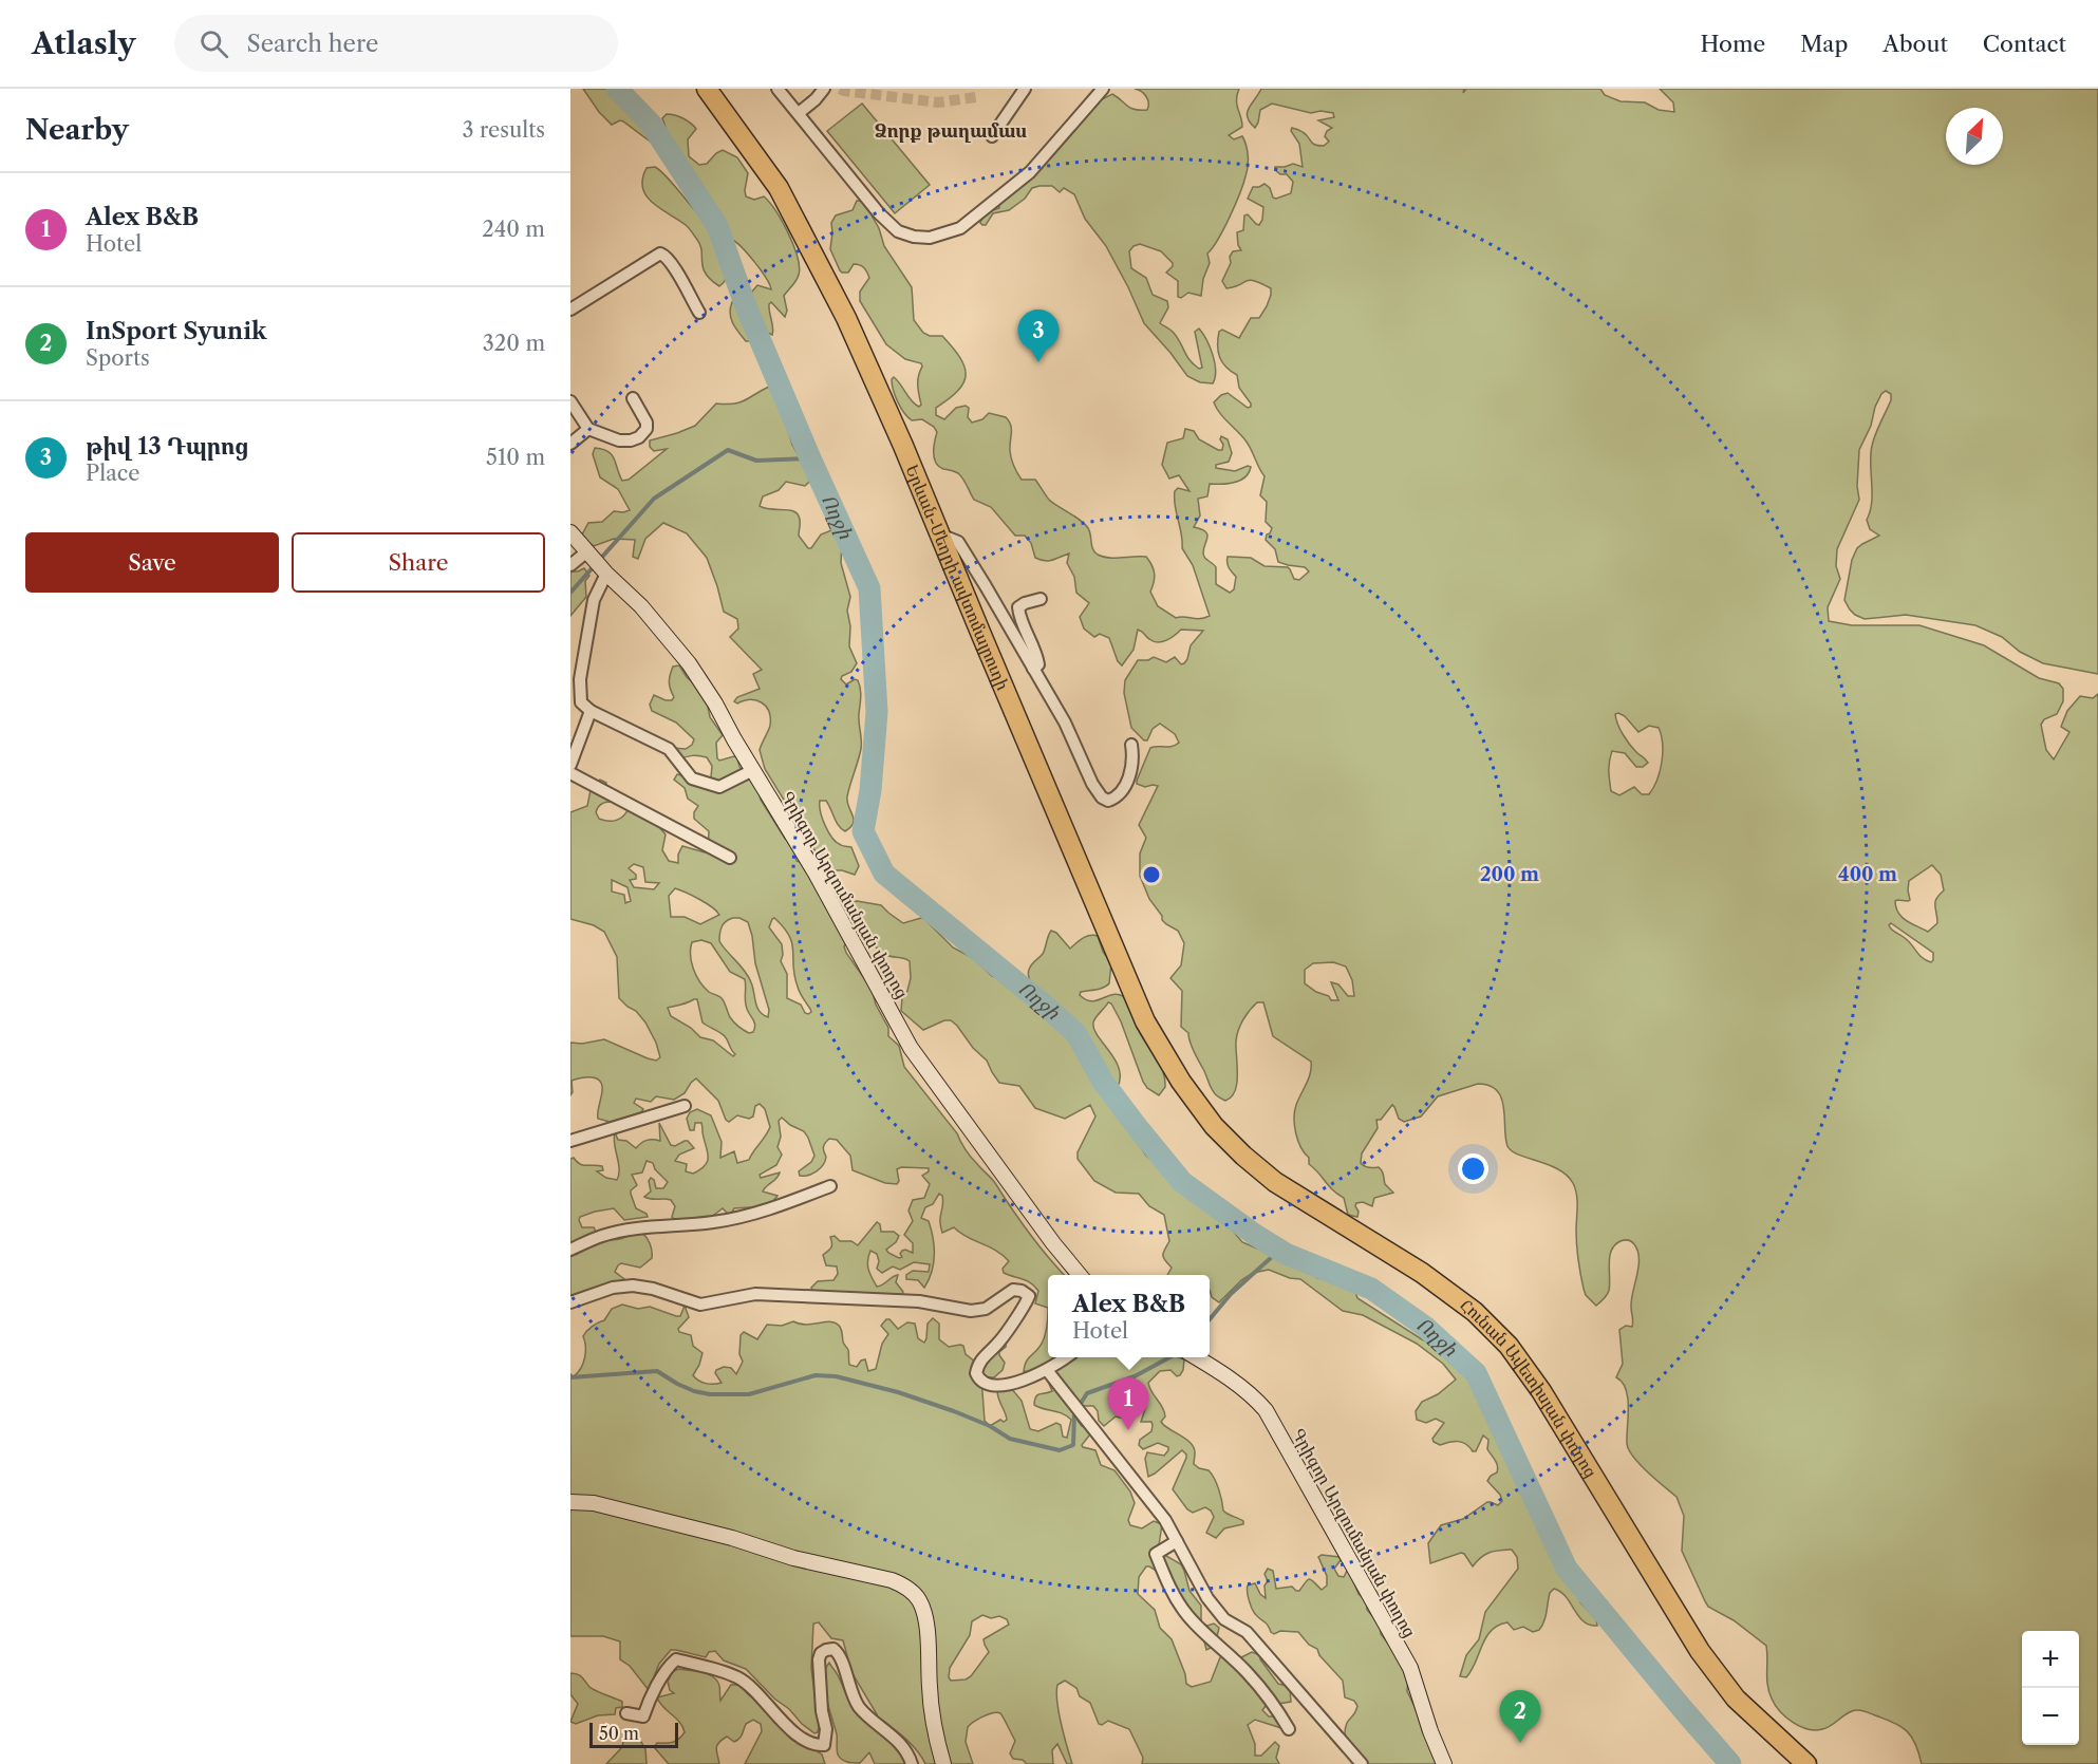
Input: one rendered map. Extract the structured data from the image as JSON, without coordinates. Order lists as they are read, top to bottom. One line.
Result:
{"streets":{"highway":["Երևան-Մեղրի ավտոմայրուղի","Հունան Ավետիսյան փողոց"],"street":["Գրիգոր Արզումանյան փողոց"]},"crossings":[["Երևան-Մեղրի ավտոմայրուղի","Հունան Ավետիսյան փողոց"]],"districts":["Ձորք թաղամաս"],"water":["Ողջի"],"scale_bar":"50 m","north":"top right","page":{"header":"Atlasly","search":"Search here","nav":["Home","Map","About","Contact"],"heading":["Nearby","3 results"],"list":[{"mark":"1","name":"Alex B&B","note":"Hotel","value":"240 m"},{"mark":"2","name":"InSport Syunik","note":"Sports","value":"320 m"},{"mark":"3","name":"թիվ 13 Դպրոց","note":"Place","value":"510 m"}],"pins":["3","1","2"],"buttons":["Save","Share"],"popup":["Alex B&B","Hotel"],"map_buttons":["+","−"],"scale":"50 m"},"rings":["200 m","400 m"]}
